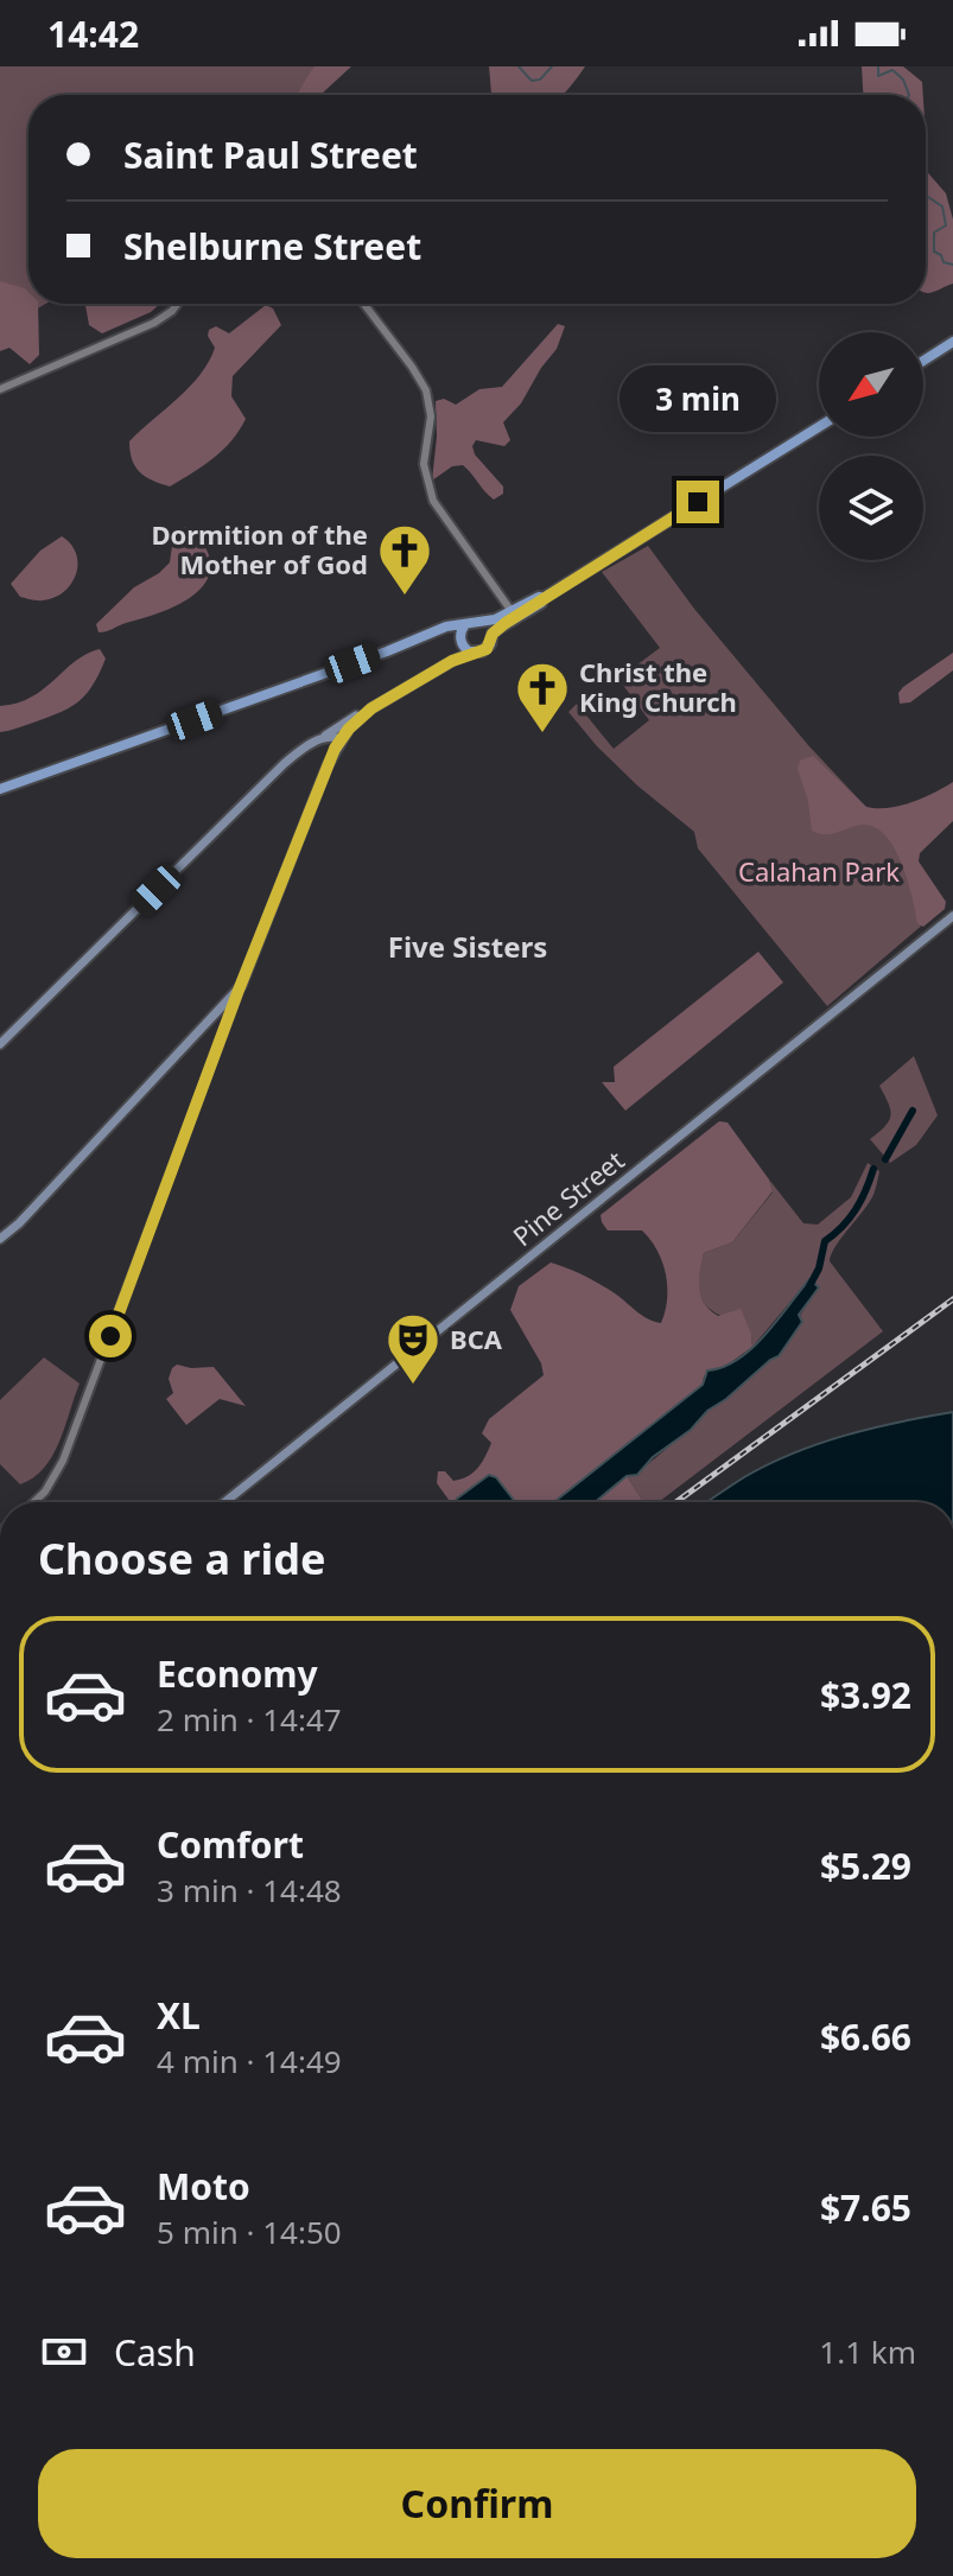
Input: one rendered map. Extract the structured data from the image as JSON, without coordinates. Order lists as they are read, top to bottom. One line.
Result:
{"streets":{"main road":["Pine Street"]},"districts":["Five Sisters"],"parks":["Calahan Park"],"places":{"church":["Dormition of the Mother of God","Christ the King Church"],"theatre":["BCA"]},"north":"bottom left","page":{"status":"14:42","banner":["Saint Paul Street","Shelburne Street"],"bubble":"3 min","heading":"Choose a ride","list":[{"name":"Economy","note":"2 min · 14:47","value":"$3.92"},{"name":"Comfort","note":"3 min · 14:48","value":"$5.29"},{"name":"XL","note":"4 min · 14:49","value":"$6.66"},{"name":"Moto","note":"5 min · 14:50","value":"$7.65"}],"pay":["Cash","1.1 km"],"buttons":"Confirm"}}
